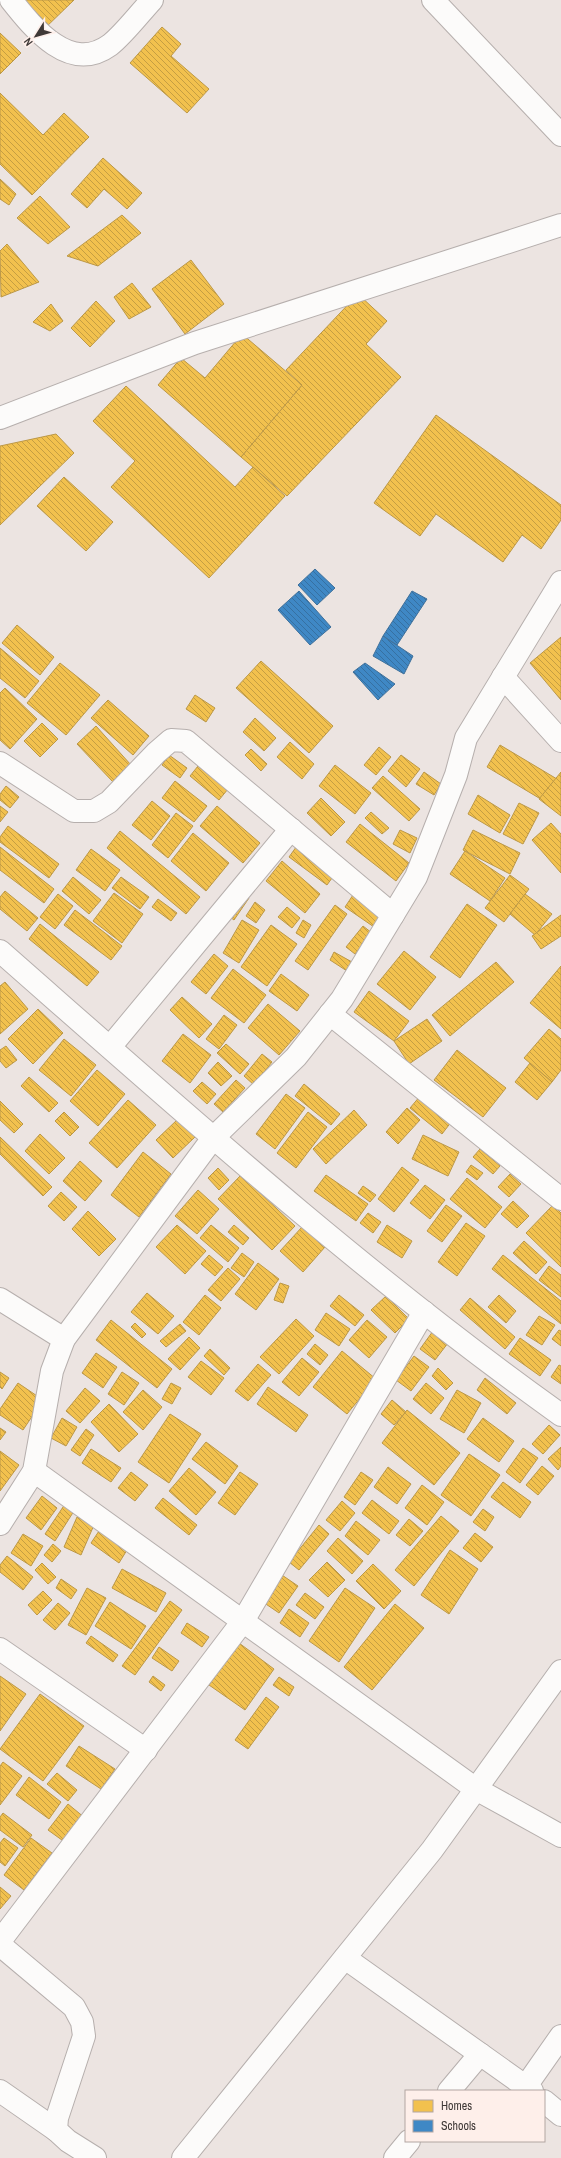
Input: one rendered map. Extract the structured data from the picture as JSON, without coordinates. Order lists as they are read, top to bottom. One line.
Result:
{"legend":["Homes","Schools"],"north":"bottom left"}
